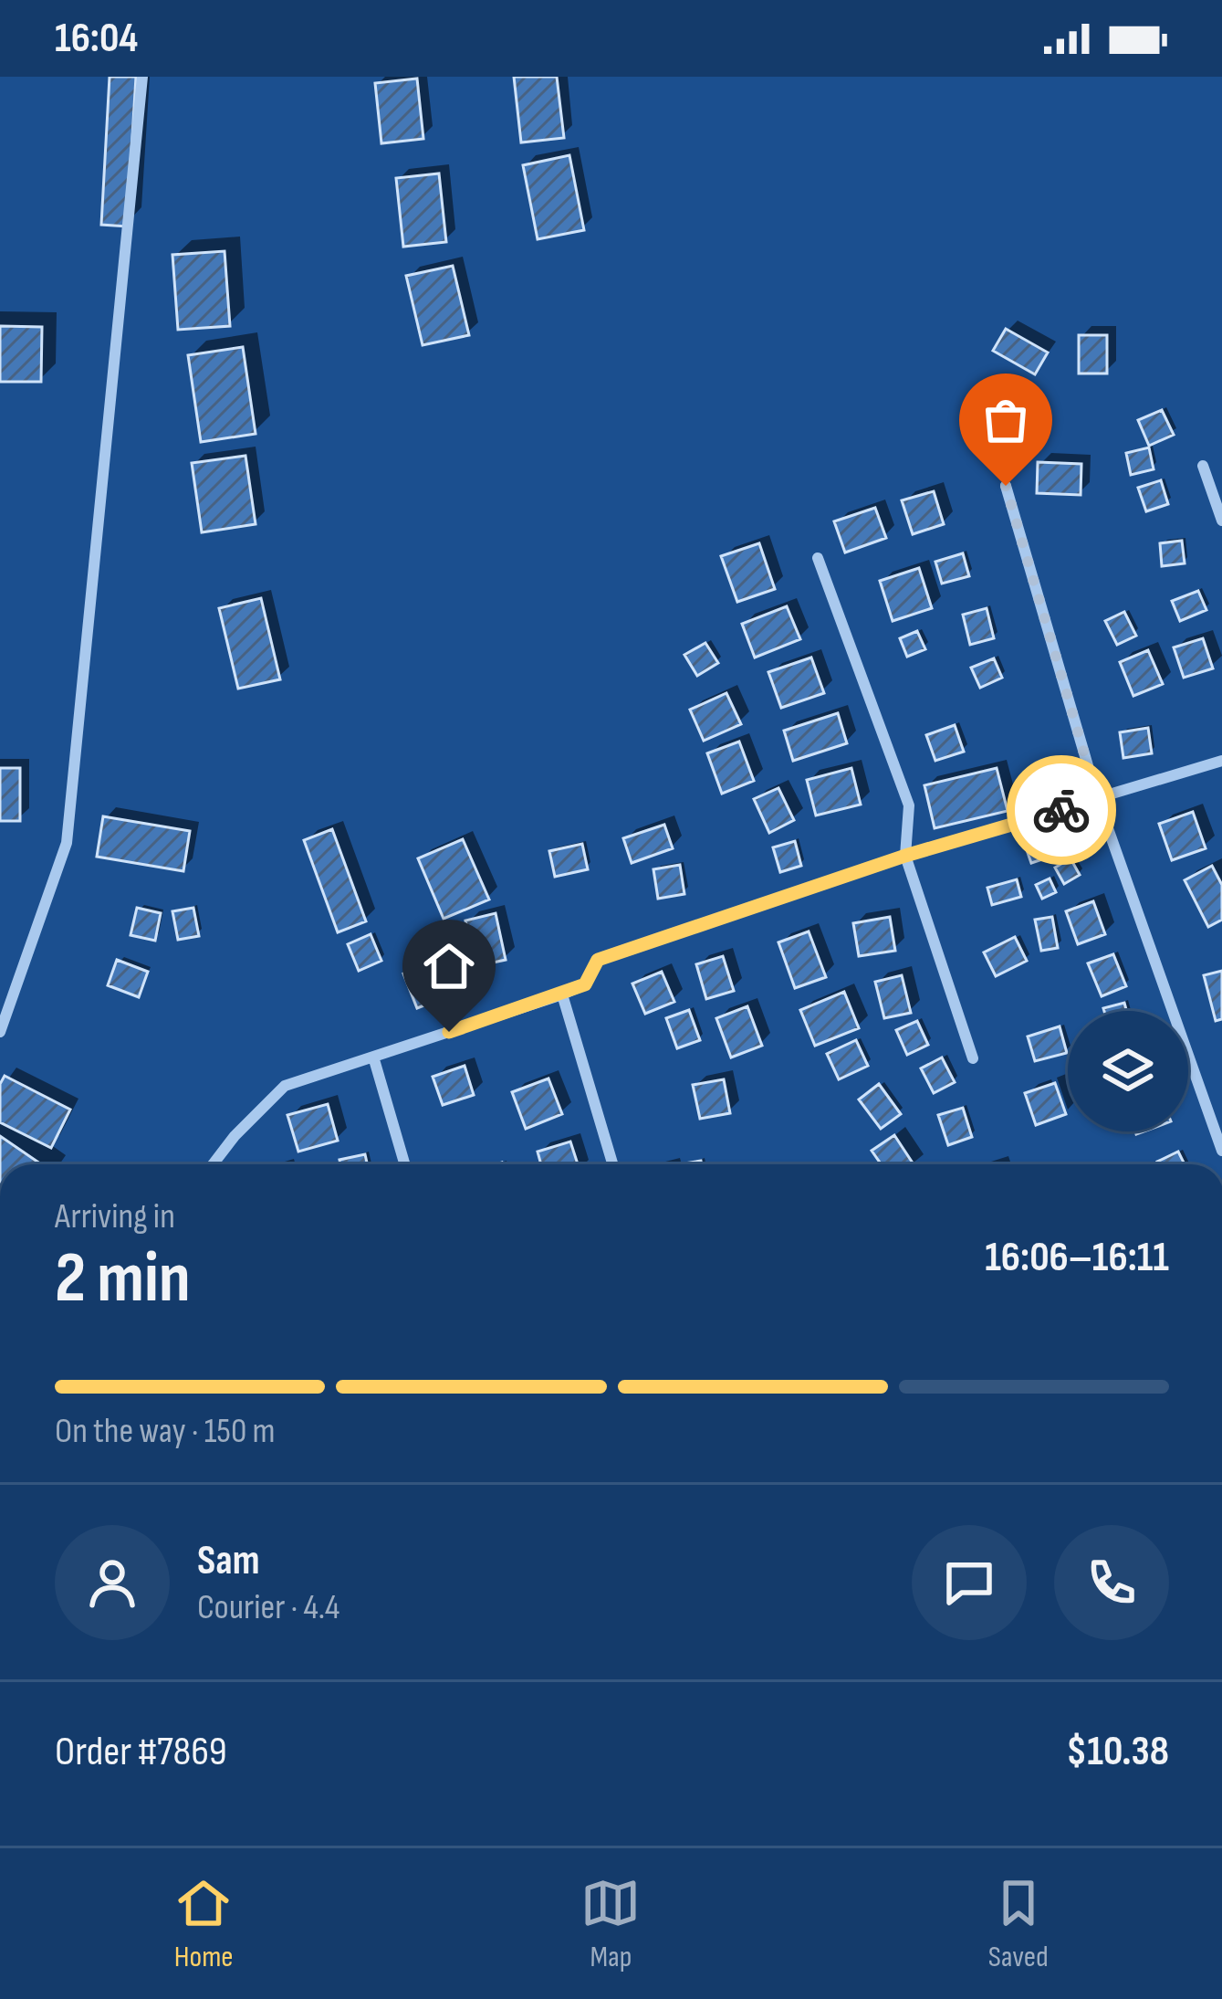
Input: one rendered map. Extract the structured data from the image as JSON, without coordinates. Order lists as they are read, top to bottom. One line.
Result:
{"page":{"status":"16:04","heading":["2 min","Arriving in","16:06–16:11"],"panel":["Sam","Courier · 4.4","Order #7869","$10.38"],"bar":"On the way · 150 m","tabs":["Home","Map","Saved"]}}
